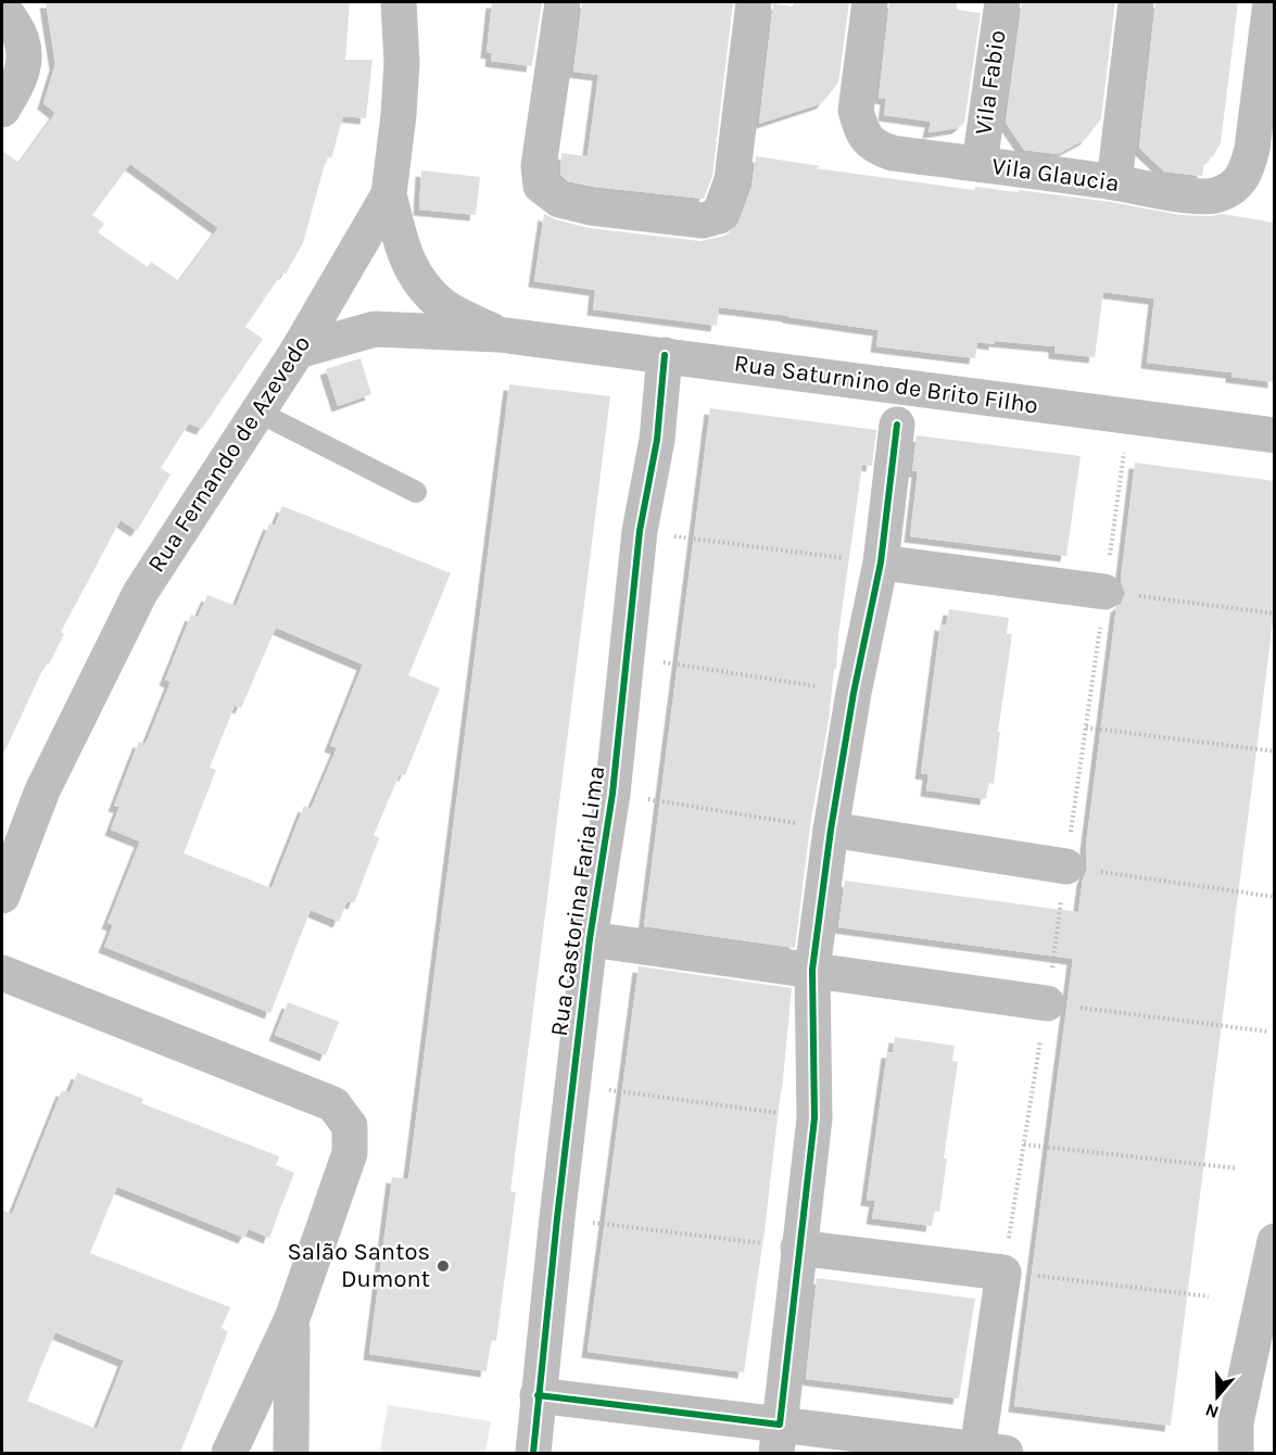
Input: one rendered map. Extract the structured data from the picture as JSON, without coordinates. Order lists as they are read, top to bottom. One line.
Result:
{"streets":{"street":["Vila Fabio","Vila Glaucia","Rua Saturnino de Brito Filho","Rua Fernando de Azevedo","Rua Castorina Faria Lima"]},"crossings":[["Vila Fabio","Vila Glaucia"],["Rua Saturnino de Brito Filho","Rua Fernando de Azevedo"],["Rua Saturnino de Brito Filho","Rua Castorina Faria Lima"]],"places":["Salão Santos Dumont"],"north":"bottom"}
